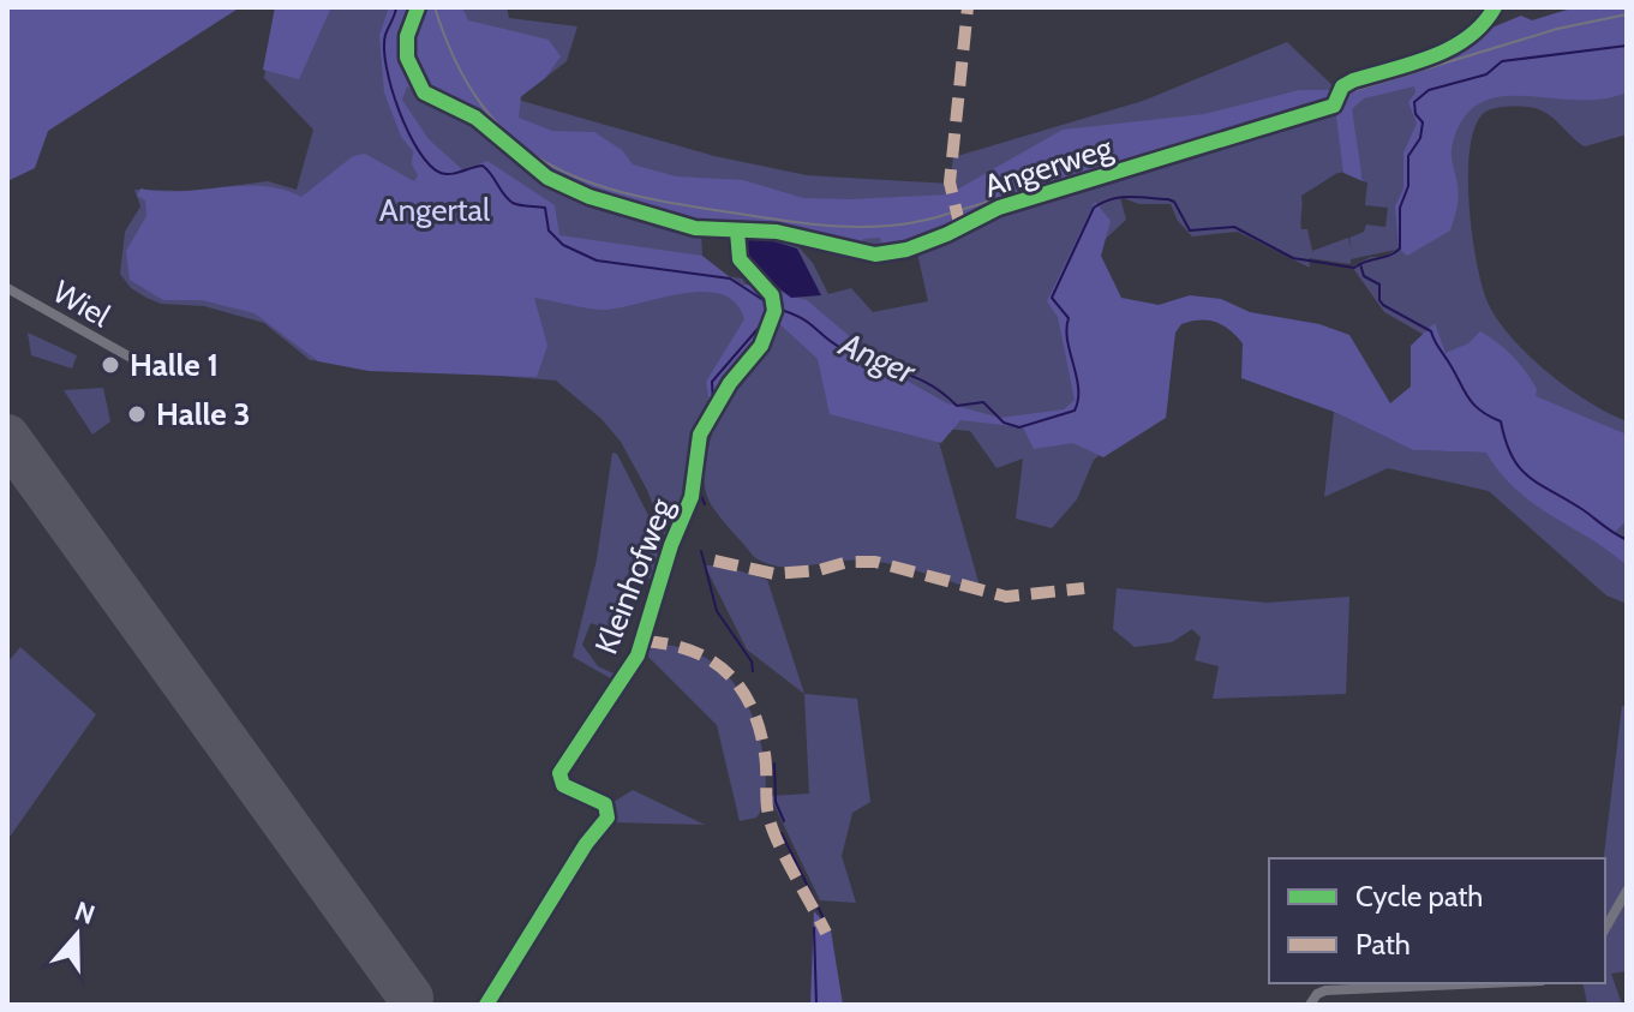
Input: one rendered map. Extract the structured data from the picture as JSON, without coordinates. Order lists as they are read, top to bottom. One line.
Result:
{"streets":{"street":["Angerweg","Wiel","Kleinhofweg"]},"crossings":[["Angerweg","Kleinhofweg"]],"water":["Anger"],"parks":["Angertal"],"places":["Halle 1","Halle 3"],"legend":["Cycle path","Path"],"north":"top"}
